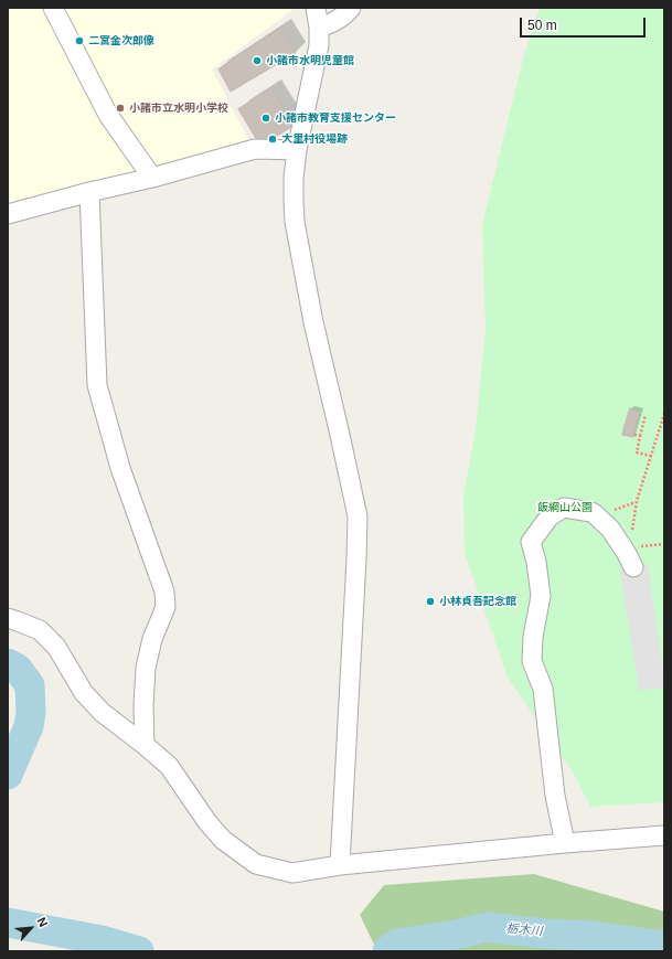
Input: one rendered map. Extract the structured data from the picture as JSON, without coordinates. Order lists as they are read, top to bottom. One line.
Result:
{"water":["栃木川"],"parks":["飯綱山公園"],"places":["二宮金次郎像","小諸市水明児童館","小諸市立水明小学校","小諸市教育支援センター","大里村役場跡","小林貞吾記念館"],"scale_bar":"50 m","north":"top right"}
